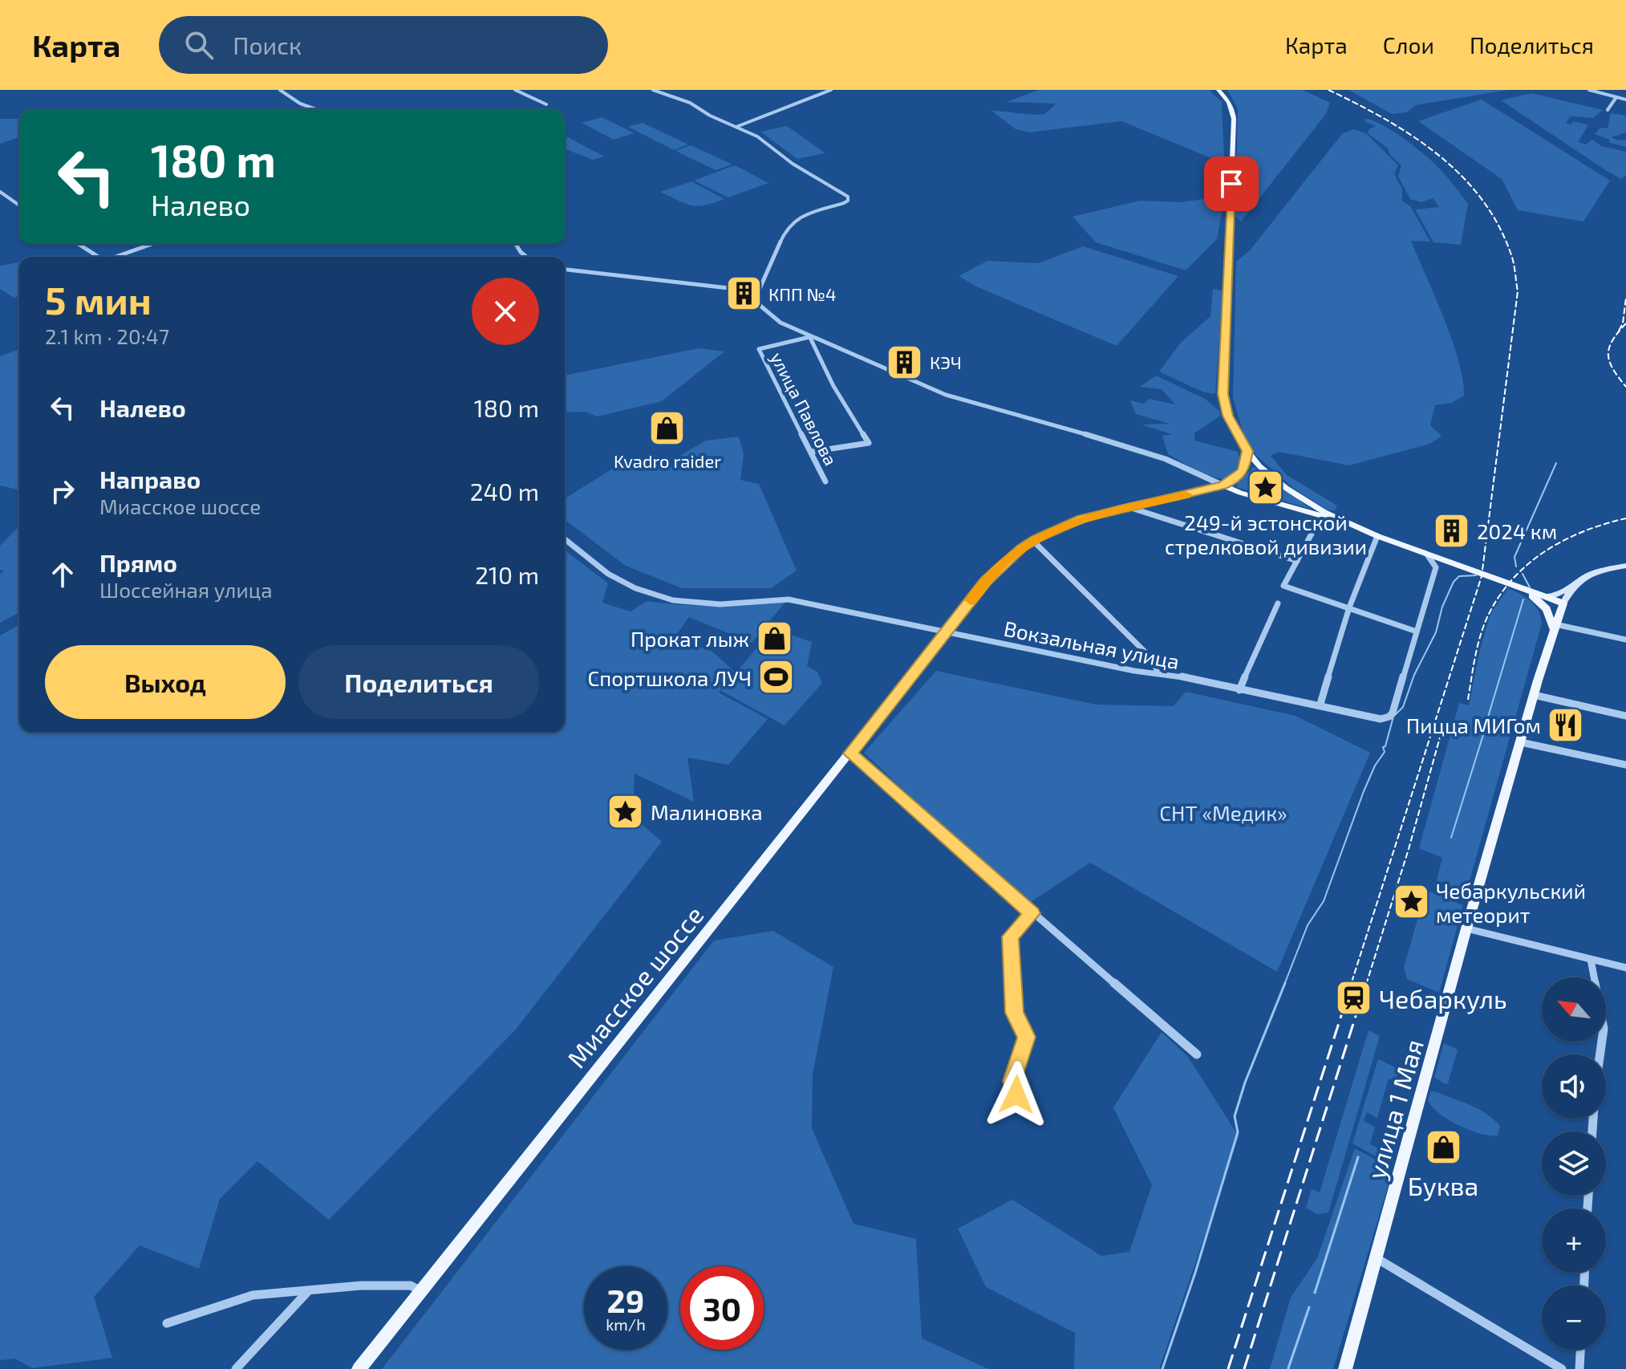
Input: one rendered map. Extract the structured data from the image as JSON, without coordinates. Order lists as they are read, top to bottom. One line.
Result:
{"streets":{"main road":["Миасское шоссе","улица 1 Мая"],"street":["улица Павлова","Вокзальная улица"]},"crossings":[["Вокзальная улица","Миасское шоссе"]],"parks":["СНТ «Медик»"],"places":{"building":["КПП №4","КЭЧ","2024 км"],"shop":["Kvadro raider","Прокат лыж","Буква"],"place":["249-й эстонской стрелковой дивизии","Малиновка","Чебаркульский метеорит"],"sports":["Спортшкола ЛУЧ"],"restaurant":["Пицца МИГом"],"station":["Чебаркуль"]},"north":"top left","page":{"header":"Карта","search":"Поиск","nav":["Карта","Слои","Поделиться"],"turn":["180 m","Налево"],"heading":["5 мин","2.1 km · 20:47"],"list":[{"name":"Налево","value":"180 m"},{"name":"Направо","note":"Миасское шоссе","value":"240 m"},{"name":"Прямо","note":"Шоссейная улица","value":"210 m"}],"buttons":["Выход","Поделиться"],"map_buttons":["+","−"],"speed":"29 km/h","limit":"30"}}
